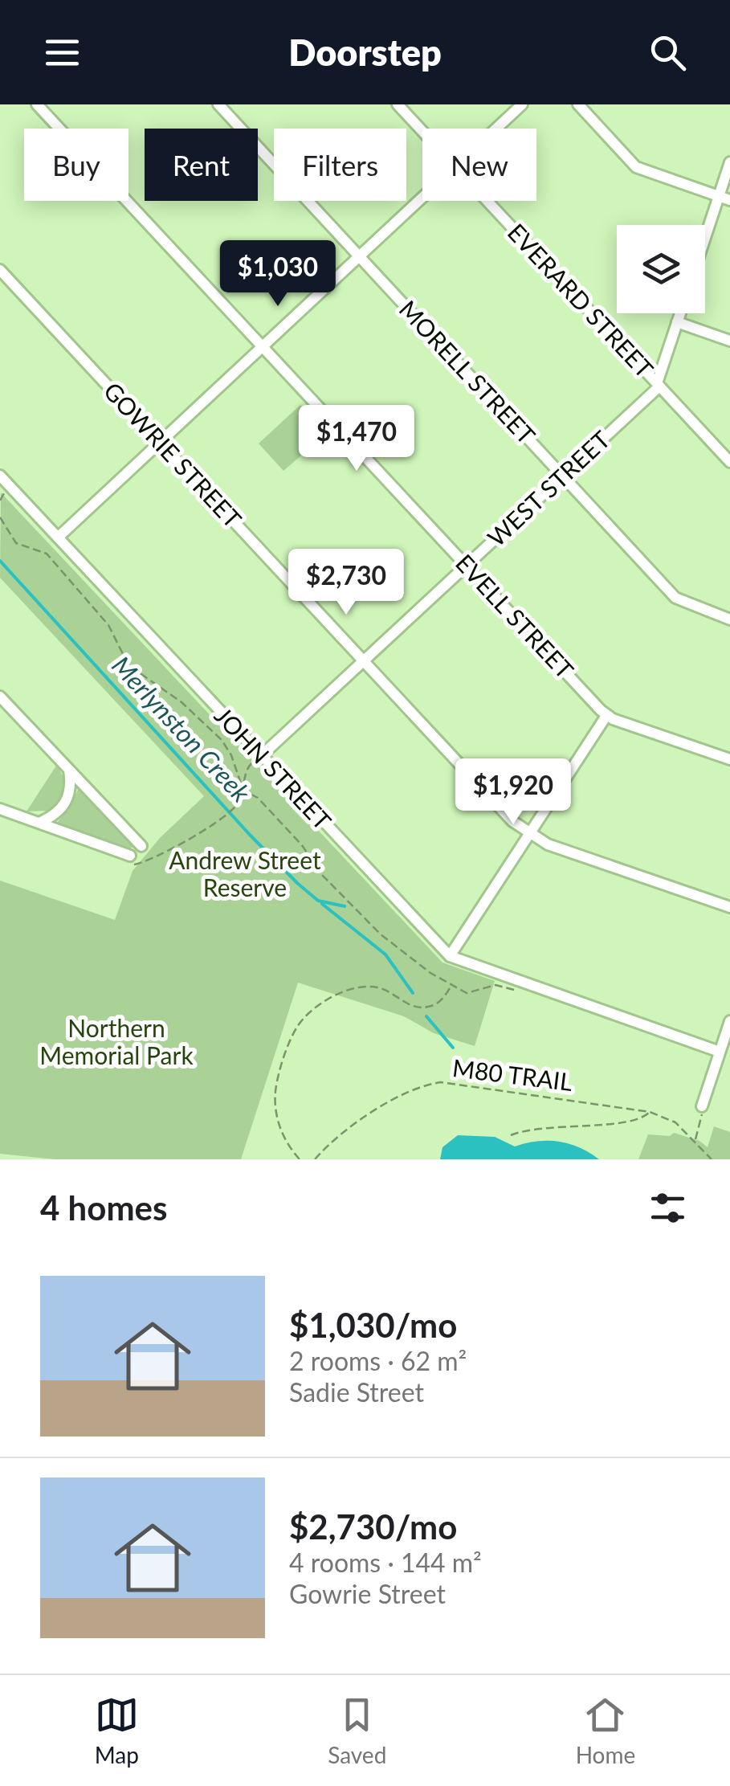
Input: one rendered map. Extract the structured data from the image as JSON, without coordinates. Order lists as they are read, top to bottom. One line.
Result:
{"streets":{"street":["EVERARD STREET","MORELL STREET","GOWRIE STREET","WEST STREET","EVELL STREET","JOHN STREET"],"path":["M80 TRAIL"]},"crossings":[["EVERARD STREET","WEST STREET"],["MORELL STREET","WEST STREET"],["GOWRIE STREET","WEST STREET"],["WEST STREET","EVELL STREET"],["WEST STREET","JOHN STREET"]],"water":["Merlynston Creek"],"parks":["Andrew Street Reserve","Northern Memorial Park"],"page":{"header":"Doorstep","chip":["Buy","Rent","Filters","New"],"price":["$1,030","$1,470","$2,730","$1,920"],"heading":"4 homes","list":[{"name":"$1,030/mo","note":"2 rooms · 62 m² · Sadie Street"},{"name":"$2,730/mo","note":"4 rooms · 144 m² · Gowrie Street"}],"tabs":["Map","Saved","Home"]}}
